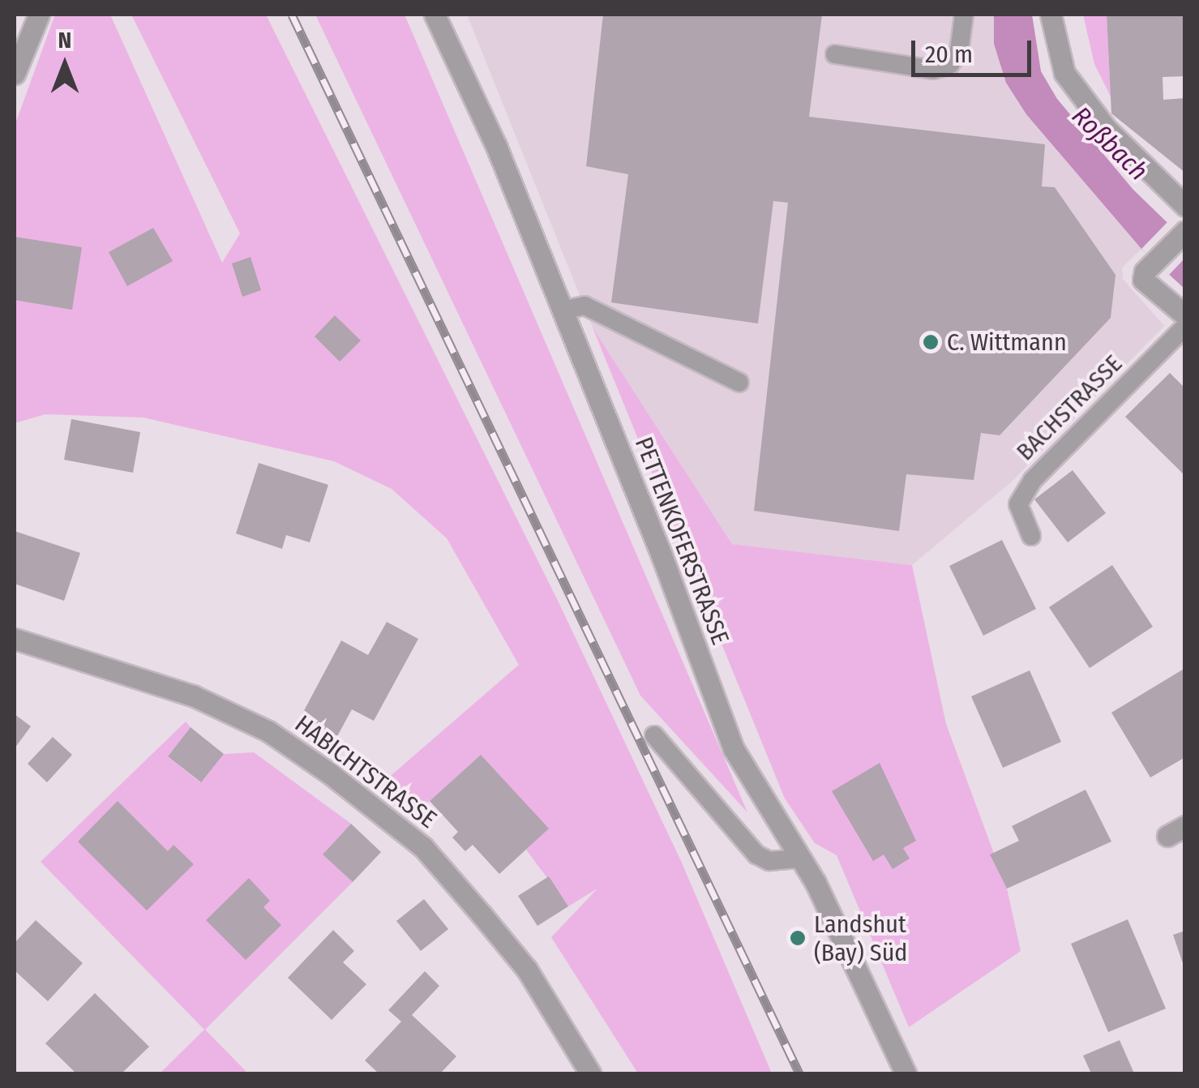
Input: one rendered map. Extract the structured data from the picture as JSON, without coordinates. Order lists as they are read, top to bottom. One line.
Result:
{"streets":{"street":["PETTENKOFERSTRASSE","HABICHTSTRASSE"],"lane":["BACHSTRASSE"]},"water":["Roßbach"],"places":["C. Wittmann","Landshut (Bay) Süd"],"scale_bar":"20 m","north":"top"}
